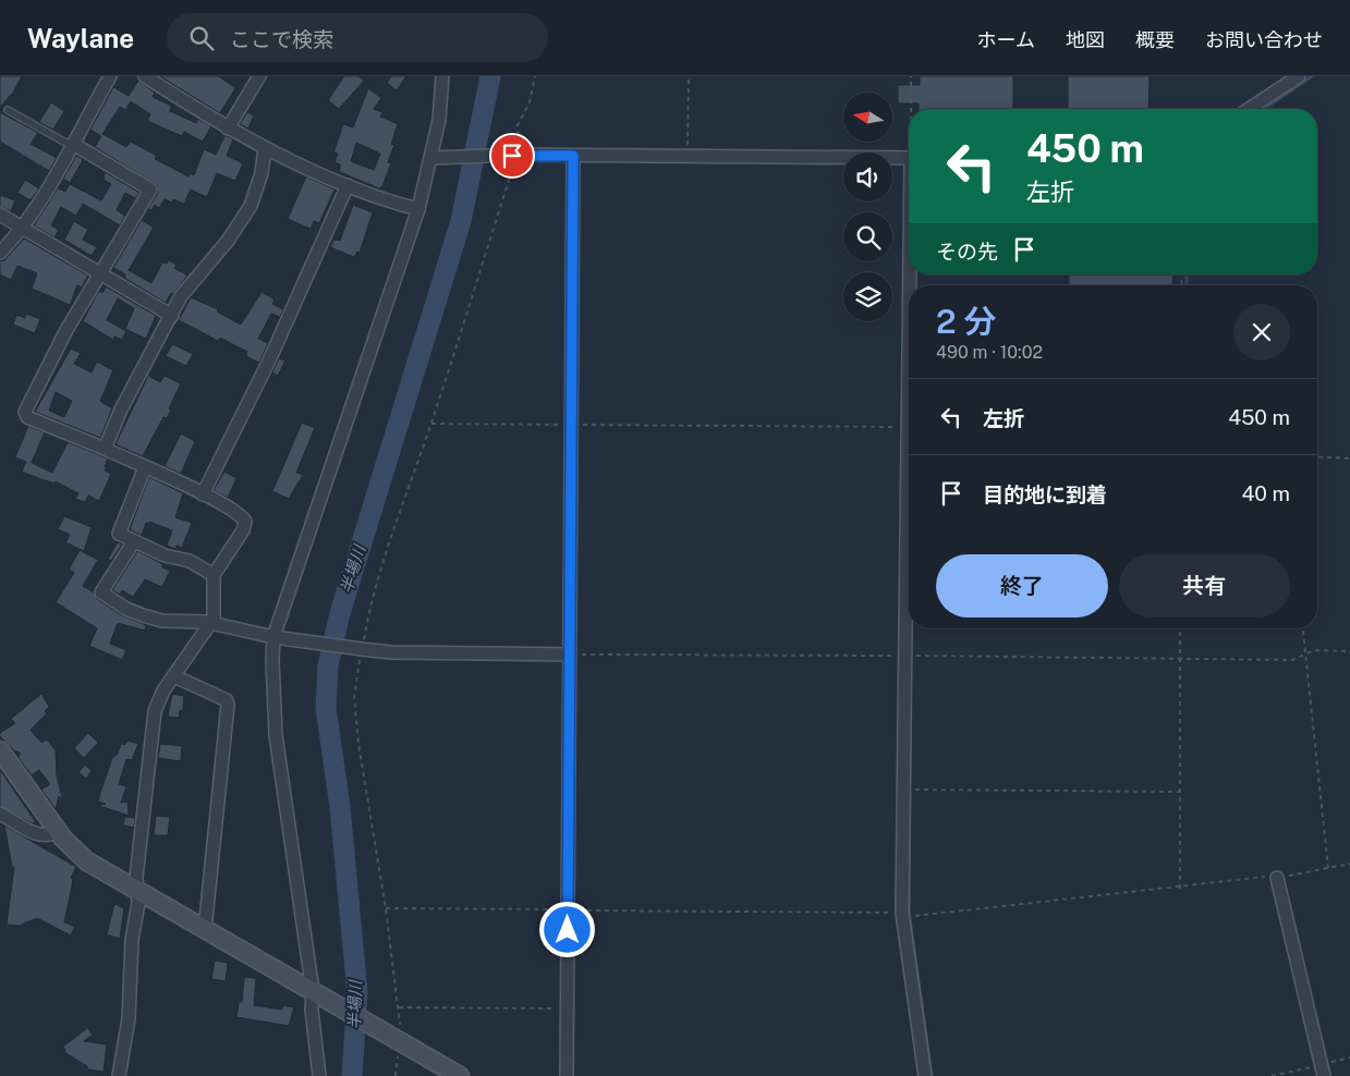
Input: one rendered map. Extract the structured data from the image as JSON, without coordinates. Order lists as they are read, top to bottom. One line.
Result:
{"water":["半場川"],"north":"left","page":{"header":"Waylane","search":"ここで検索","nav":["ホーム","地図","概要","お問い合わせ"],"turn":["450 m","左折"],"then":"その先","heading":["2 分","490 m · 10:02"],"list":[{"name":"左折","value":"450 m"},{"name":"目的地に到着","value":"40 m"}],"buttons":["終了","共有"]}}
